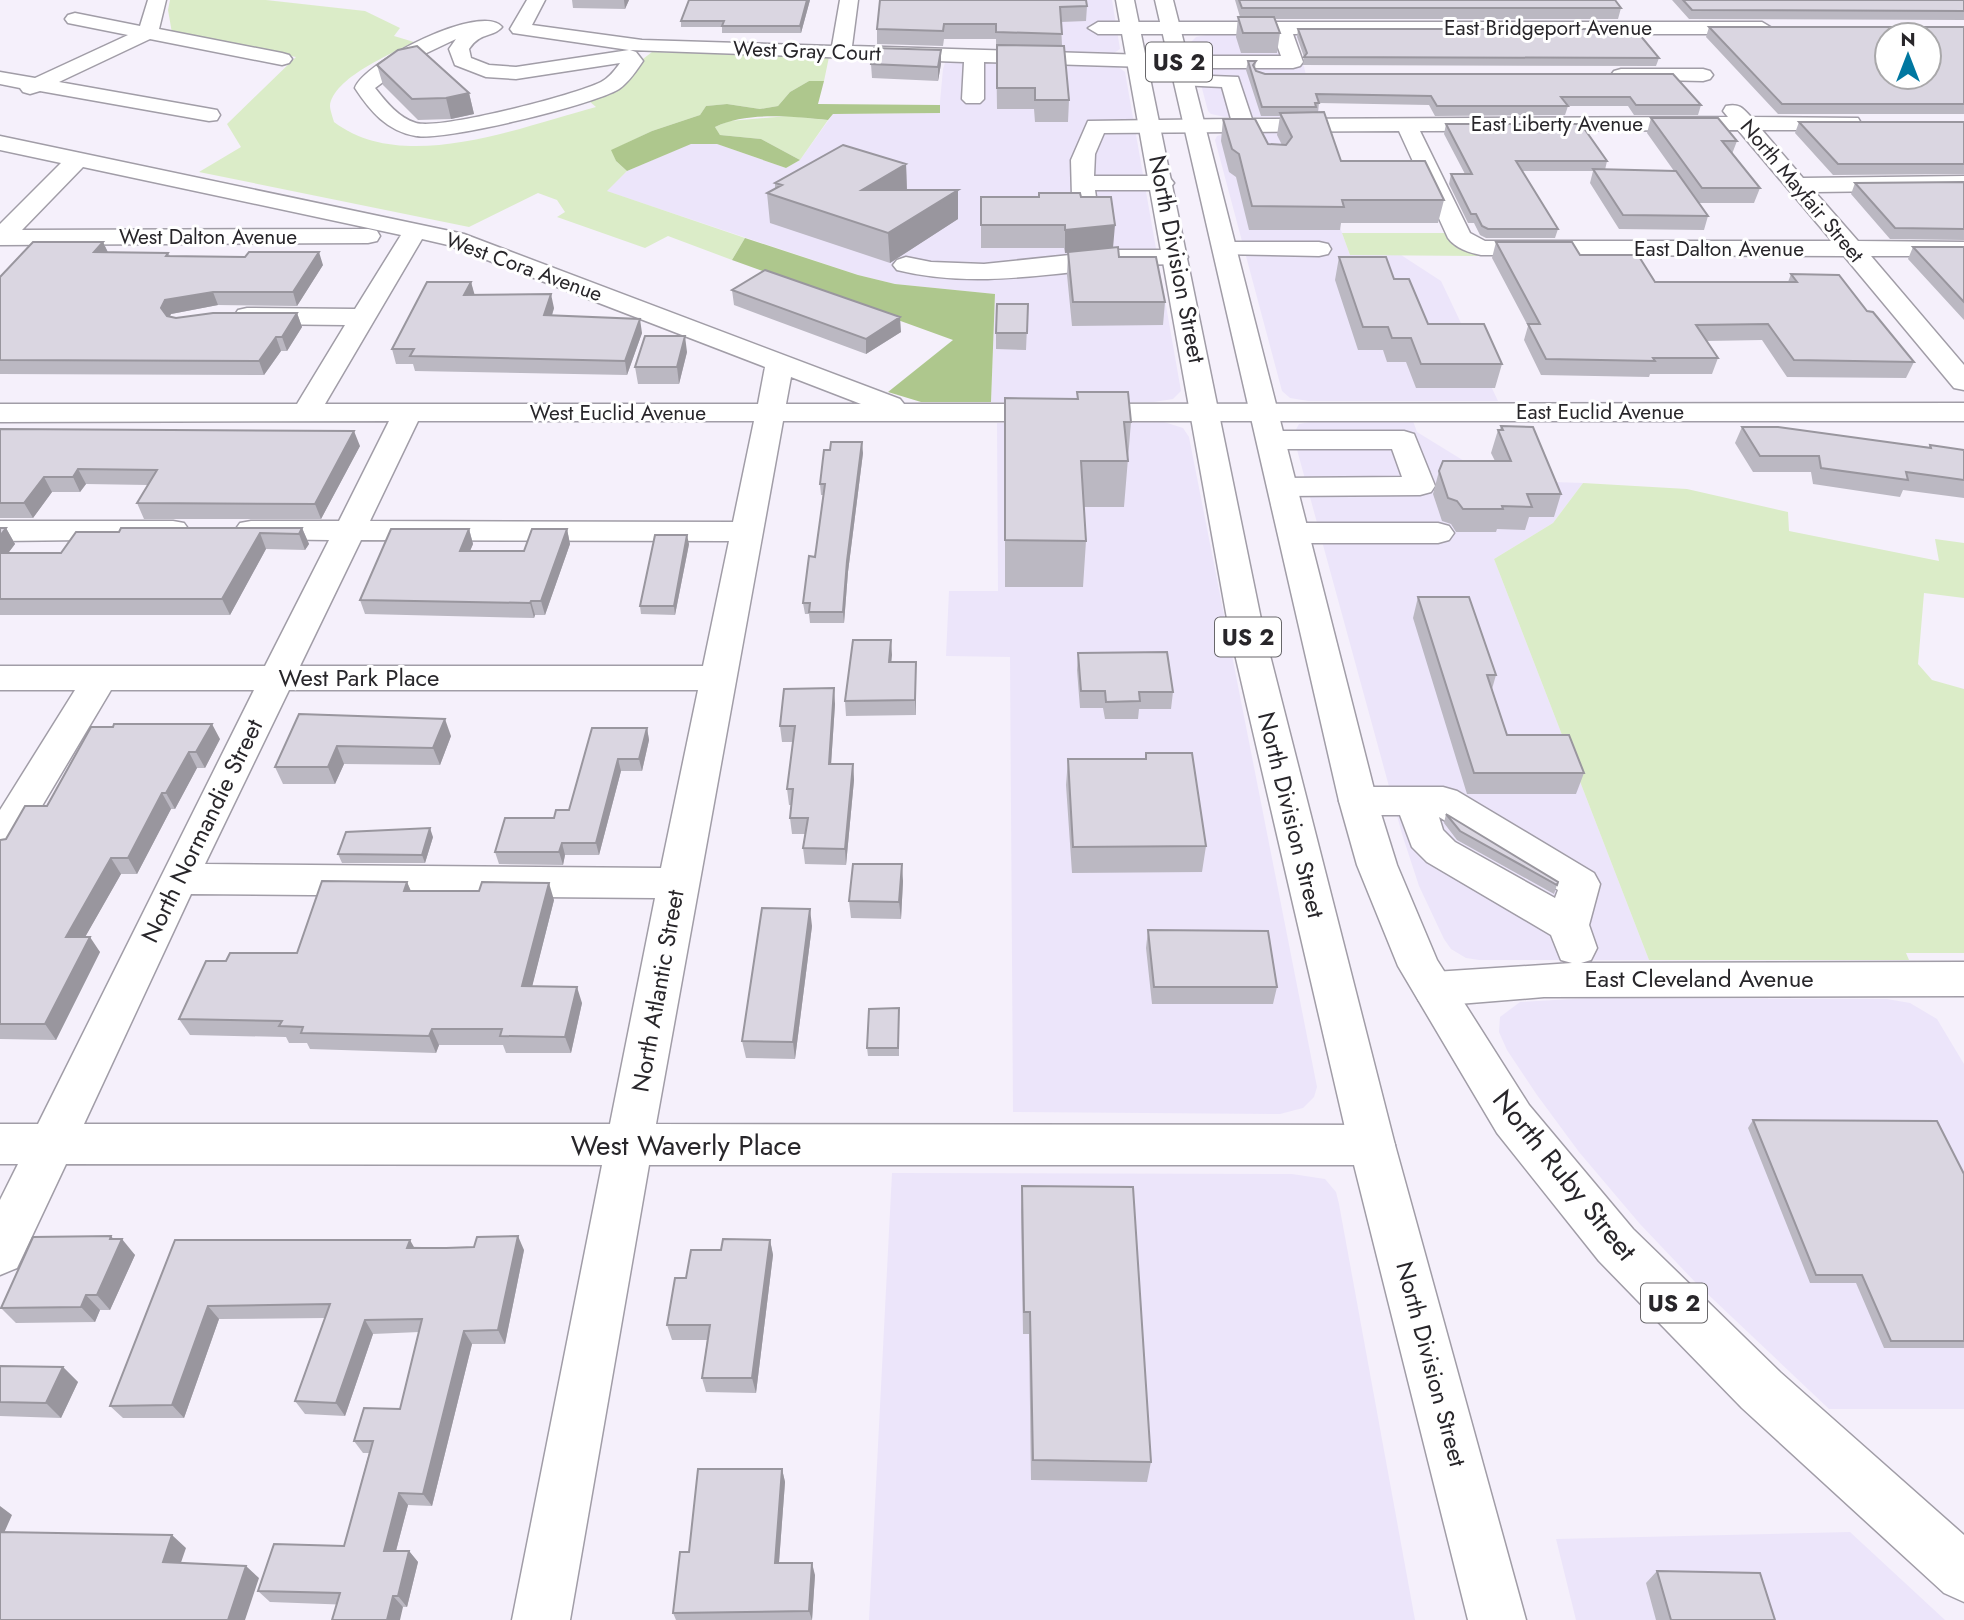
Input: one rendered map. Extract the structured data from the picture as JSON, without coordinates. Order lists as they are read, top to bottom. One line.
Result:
{"streets":{"street":["East Bridgeport Avenue","West Gray Court","US 2","East Liberty Avenue","North Mayfair Street","West Dalton Avenue","East Dalton Avenue","North Division Street","West Cora Avenue","East Euclid Avenue","West Euclid Avenue","West Park Place","North Normandie Street","East Cleveland Avenue","North Atlantic Street","West Waverly Place","North Ruby Street"]},"crossings":[["East Bridgeport Avenue","North Mayfair Street"],["East Bridgeport Avenue","North Division Street"],["West Gray Court","North Division Street"],["East Liberty Avenue","North Mayfair Street"],["East Liberty Avenue","East Dalton Avenue"],["East Liberty Avenue","North Division Street"],["North Mayfair Street","East Dalton Avenue"],["West Dalton Avenue","West Cora Avenue"],["North Division Street","East Euclid Avenue"],["North Division Street","West Euclid Avenue"],["North Division Street","East Cleveland Avenue"],["North Division Street","West Waverly Place"],["North Division Street","North Ruby Street"],["West Cora Avenue","West Euclid Avenue"],["West Cora Avenue","North Atlantic Street"],["East Euclid Avenue","West Euclid Avenue"],["West Euclid Avenue","North Normandie Street"],["West Euclid Avenue","North Atlantic Street"],["West Park Place","North Normandie Street"],["West Park Place","North Atlantic Street"],["North Normandie Street","West Waverly Place"],["East Cleveland Avenue","North Ruby Street"],["North Atlantic Street","West Waverly Place"]],"north":"top"}
